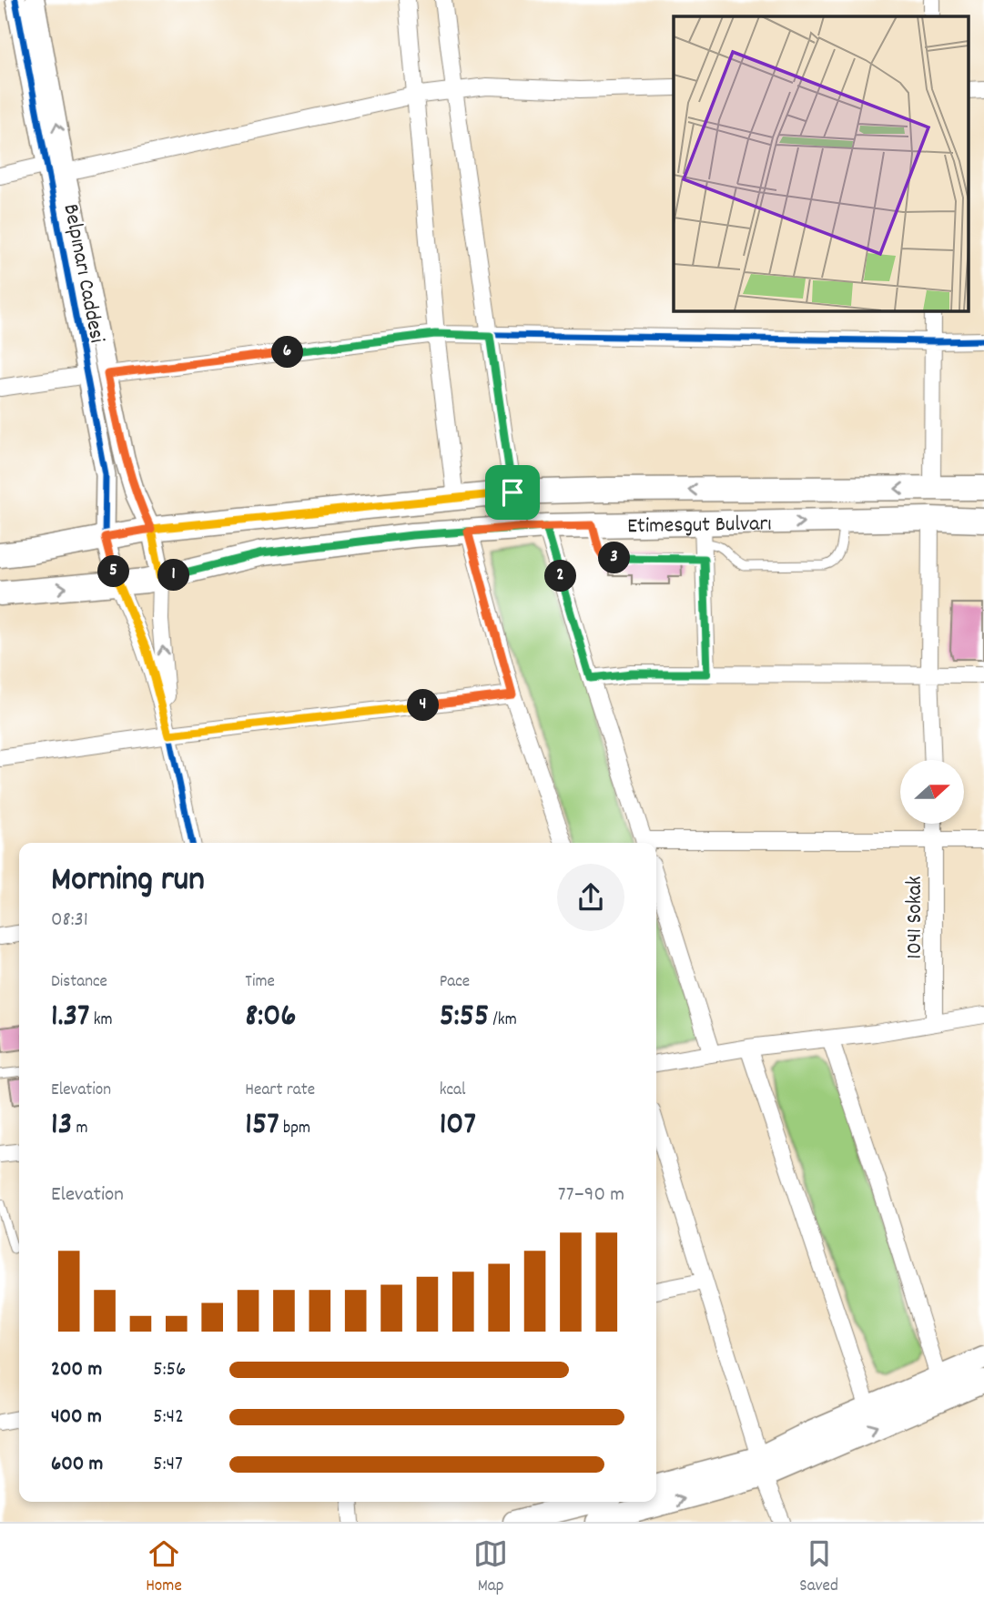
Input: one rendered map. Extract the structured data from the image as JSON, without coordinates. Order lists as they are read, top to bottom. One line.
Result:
{"streets":{"main road":["Etimesgut Bulvarı"],"street":["Belpınarı Caddesi","1041 Sokak"]},"crossings":[["Belpınarı Caddesi","Etimesgut Bulvarı"]],"north":"right","page":{"pins":["6","3","5","1","2","4"],"heading":["Morning run","08:31"],"stats":[["Distance","1.37 km"],["Time","8:06"],["Pace","5:55 /km"],["Elevation","13 m"],["Heart rate","157 bpm"],["kcal","107"]],"chart":["Elevation","77–90 m"],"list":[{"name":"200 m","note":"5:56"},{"name":"400 m","note":"5:42"},{"name":"600 m","note":"5:47"}],"tabs":["Home","Map","Saved"]}}
